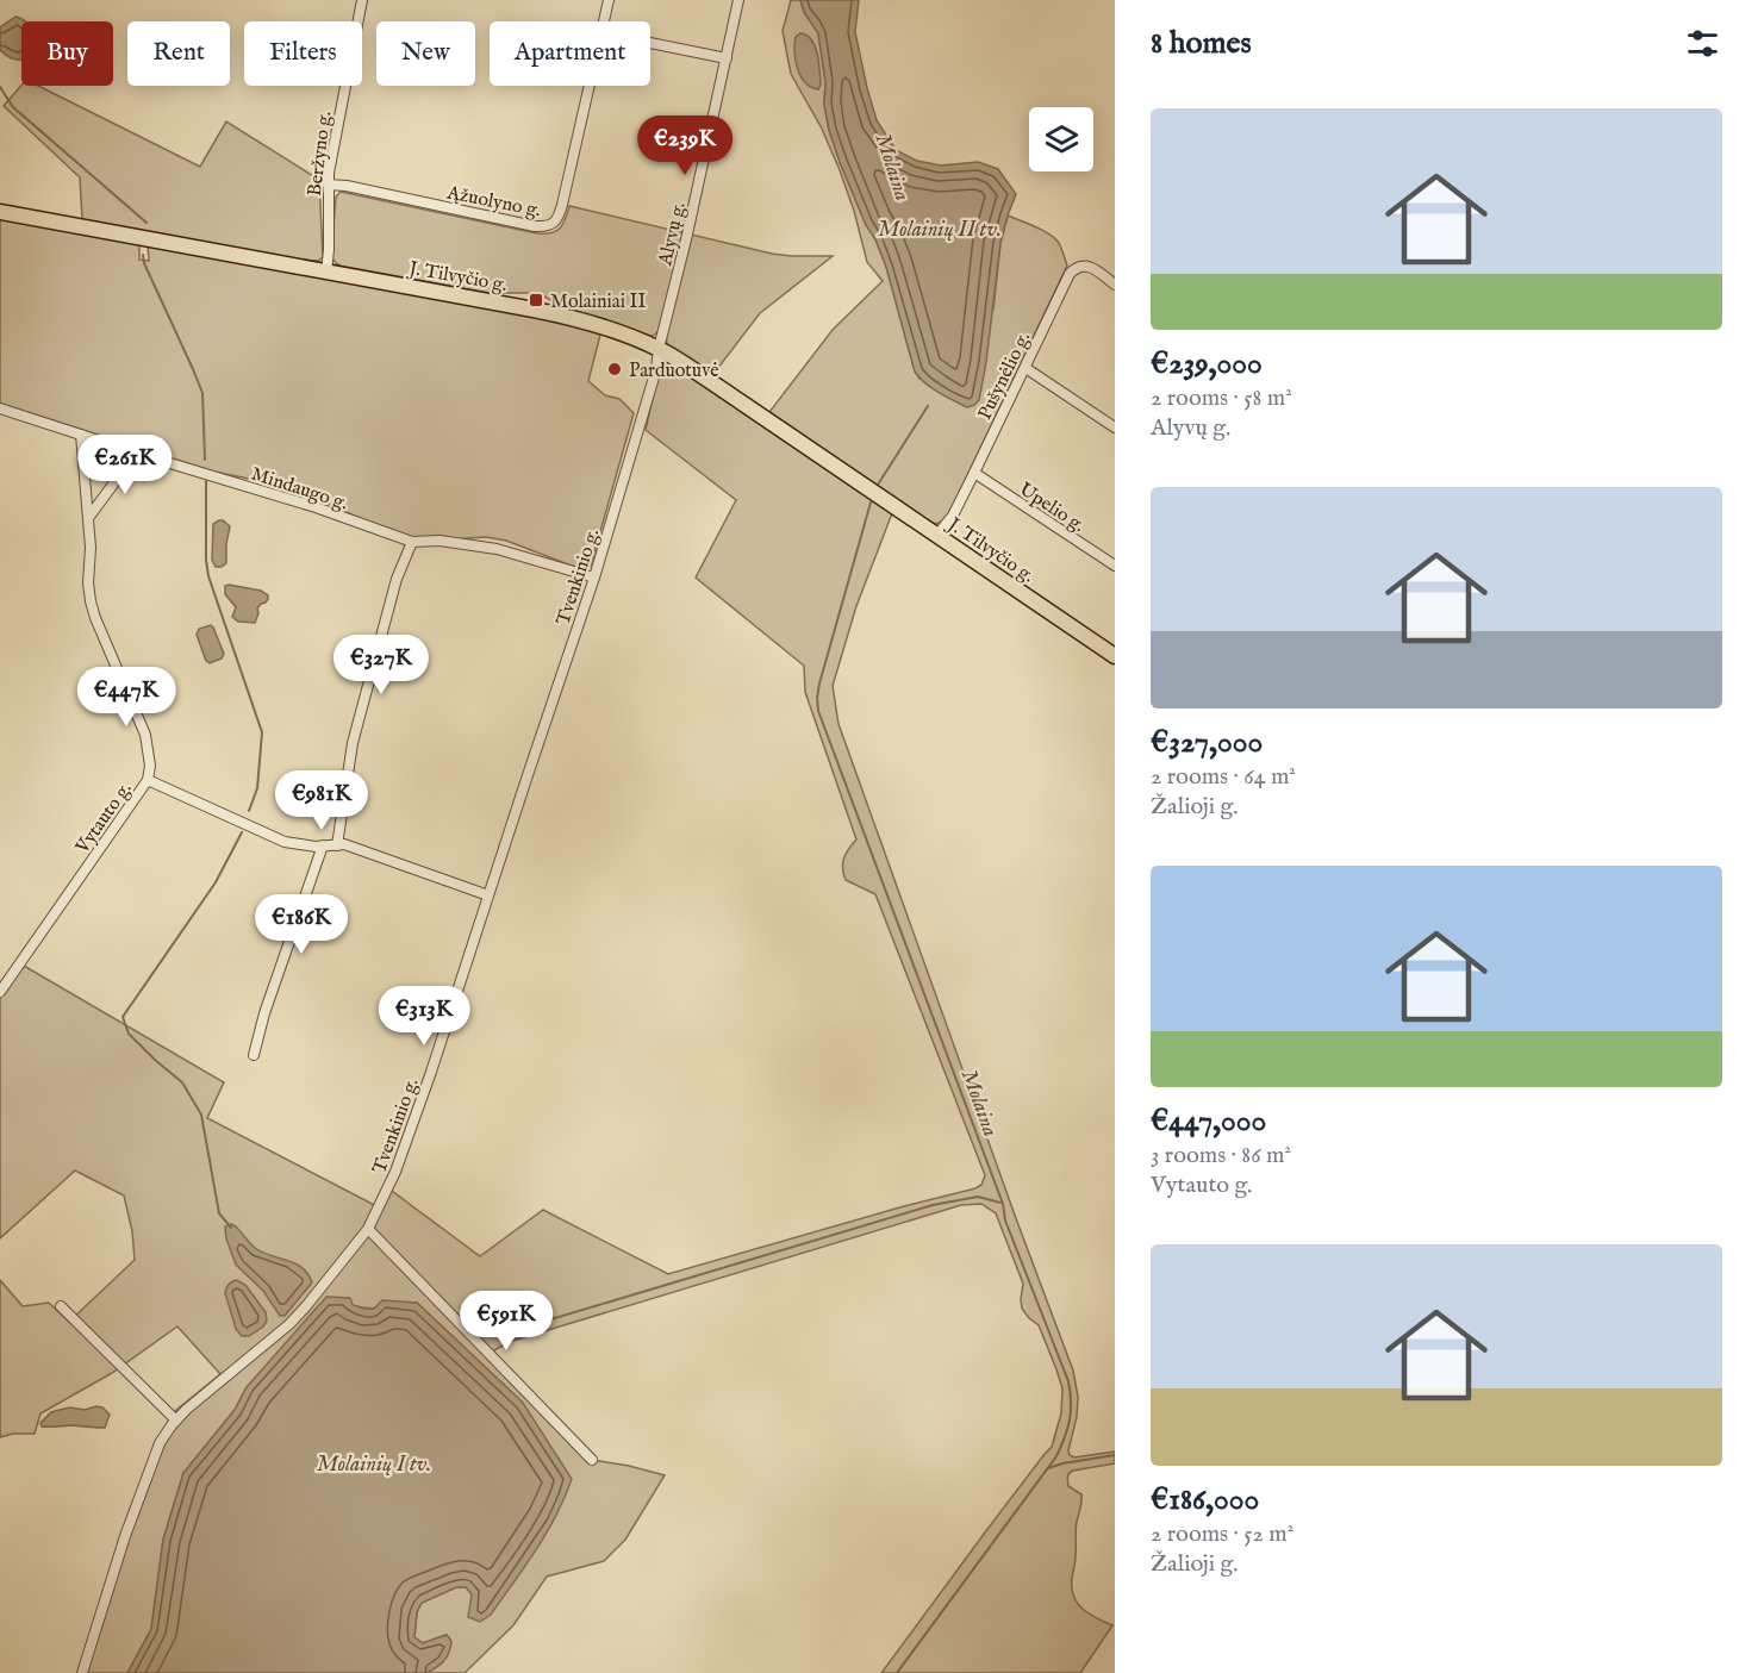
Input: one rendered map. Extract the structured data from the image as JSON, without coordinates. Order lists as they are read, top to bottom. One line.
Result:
{"streets":{"main road":["J. Tilvyčio g."],"street":["Beržyno g.","Ąžuolyno g.","Alyvų g.","Pušynėlio g.","Mindaugo g.","Upelio g.","Tvenkinio g.","Vytauto g."]},"crossings":[["Beržyno g.","Ąžuolyno g."],["Beržyno g.","J. Tilvyčio g."],["Alyvų g.","J. Tilvyčio g."],["Alyvų g.","Tvenkinio g."],["J. Tilvyčio g.","Pušynėlio g."],["J. Tilvyčio g.","Tvenkinio g."],["Pušynėlio g.","Upelio g."],["Mindaugo g.","Tvenkinio g."],["Mindaugo g.","Vytauto g."]],"water":["Molaina","Molainių II tv.","Molainių I tv."],"places":{"transit":["Molainiai II"],"other":["Parduotuvė"]},"page":{"heading":"8 homes","chip":["Buy","Rent","Filters","New","Apartment"],"list":[{"name":"€239,000","note":"2 rooms · 58 m² · Alyvų g."},{"name":"€327,000","note":"2 rooms · 64 m² · Žalioji g."},{"name":"€447,000","note":"3 rooms · 86 m² · Vytauto g."},{"name":"€186,000","note":"2 rooms · 52 m² · Žalioji g."}],"price":["€239K","€261K","€327K","€447K","€981K","€186K","€313K","€591K"]}}
